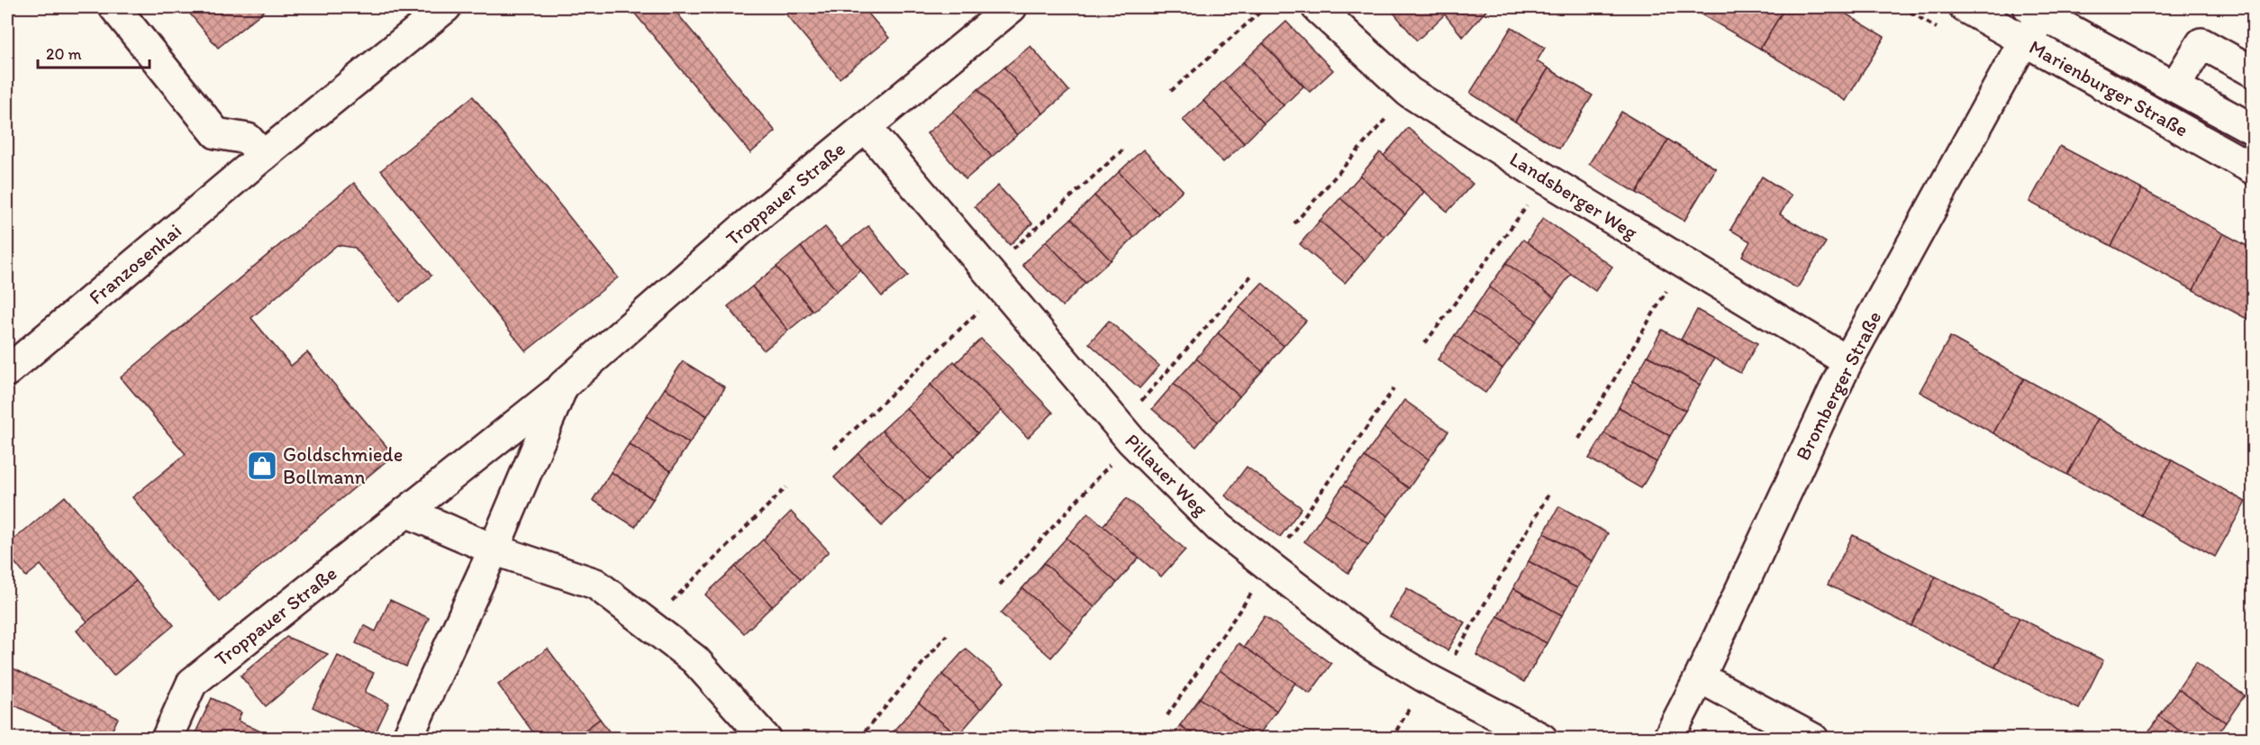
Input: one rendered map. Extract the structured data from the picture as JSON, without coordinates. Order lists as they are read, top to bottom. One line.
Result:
{"streets":{"street":["Marienburger Straße","Troppauer Straße","Landsberger Weg","Franzosenhai","Bromberger Straße","Pillauer Weg"]},"crossings":[["Marienburger Straße","Bromberger Straße"],["Troppauer Straße","Pillauer Weg"],["Landsberger Weg","Bromberger Straße"]],"places":{"shop":["Goldschmiede Bollmann"]},"scale_bar":"20 m"}
